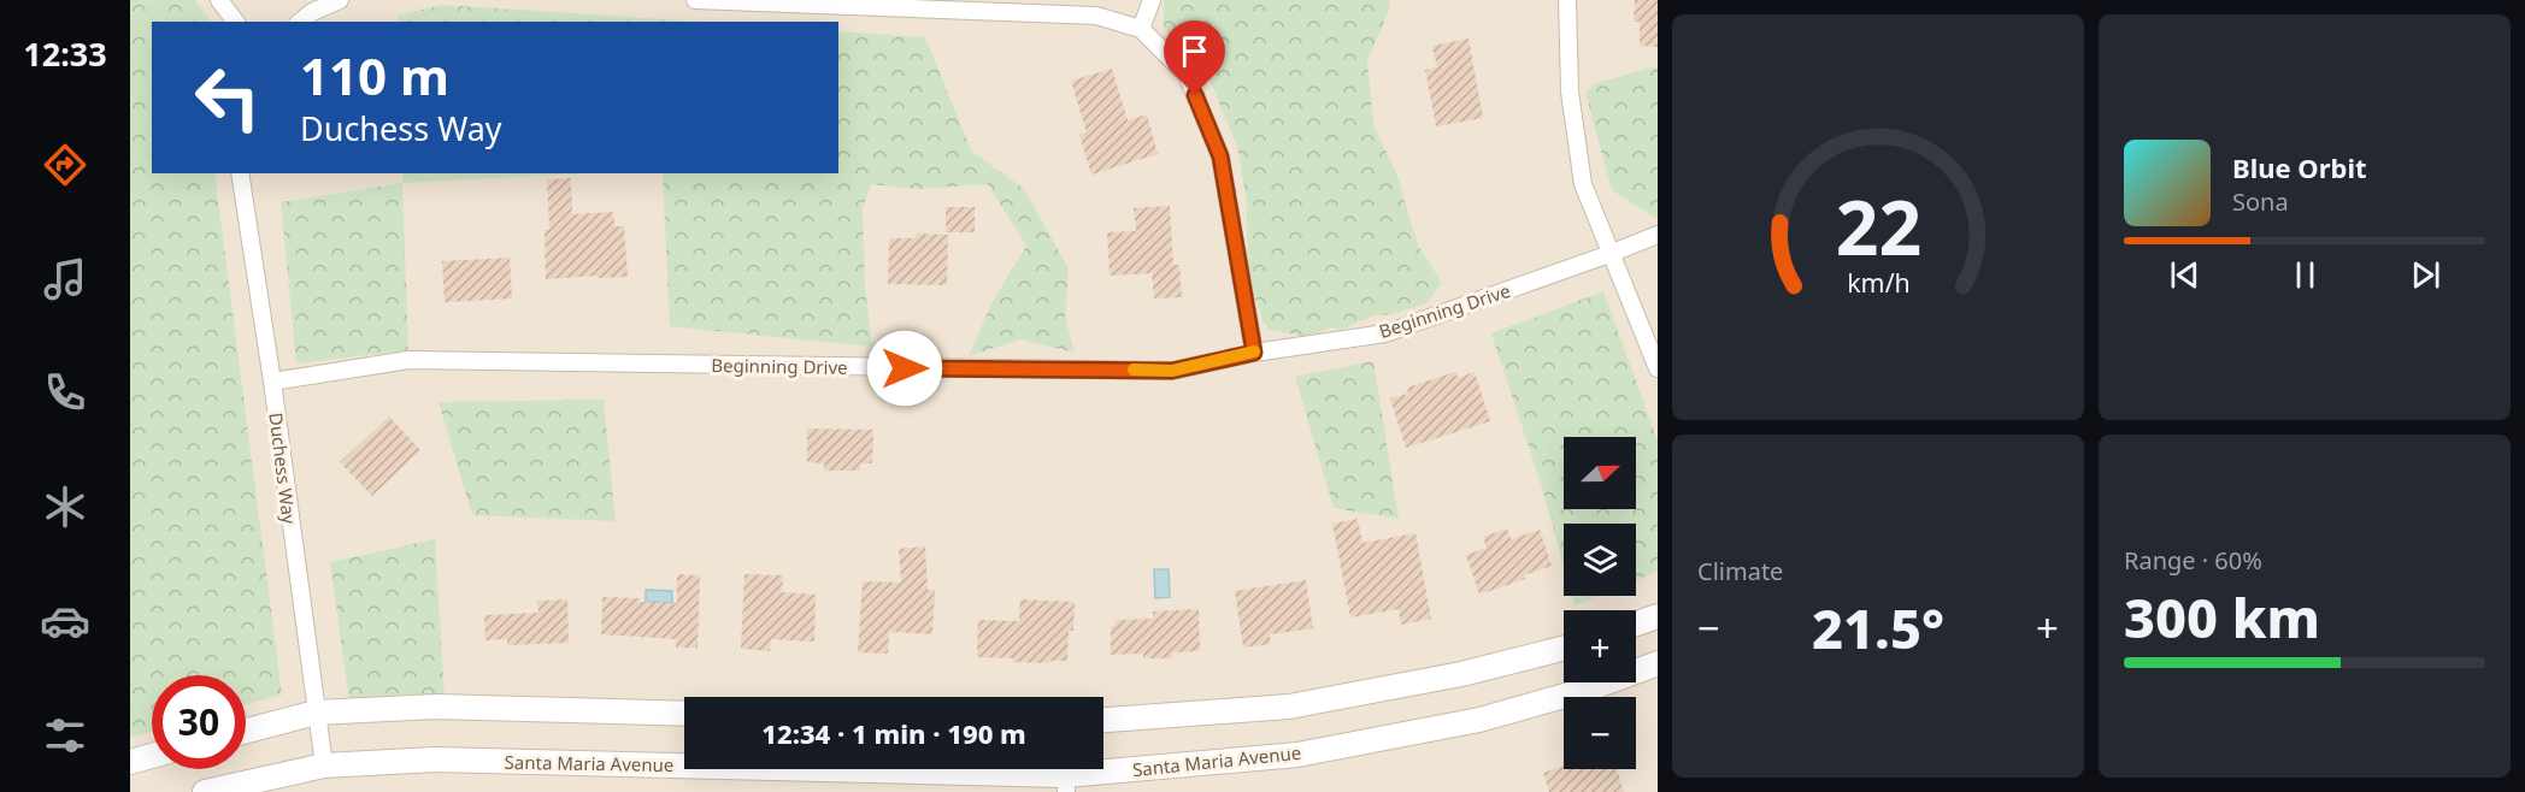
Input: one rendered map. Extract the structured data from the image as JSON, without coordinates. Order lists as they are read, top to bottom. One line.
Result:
{"streets":{"street":["Beginning Drive","Duchess Way","Santa Maria Avenue"]},"crossings":[["Beginning Drive","Duchess Way"],["Duchess Way","Santa Maria Avenue"]],"north":"right","page":{"tabs":"12:33","turn":["110 m","Duchess Way"],"song":["Blue Orbit","Sona"],"tile":["Climate",["Range · 60%","300 km"]],"map_buttons":["+","−"],"heat":["−","21.5°","+"],"limit":"30","trip":"12:34 · 1 min · 190 m","gauge":["22","km/h"]}}
